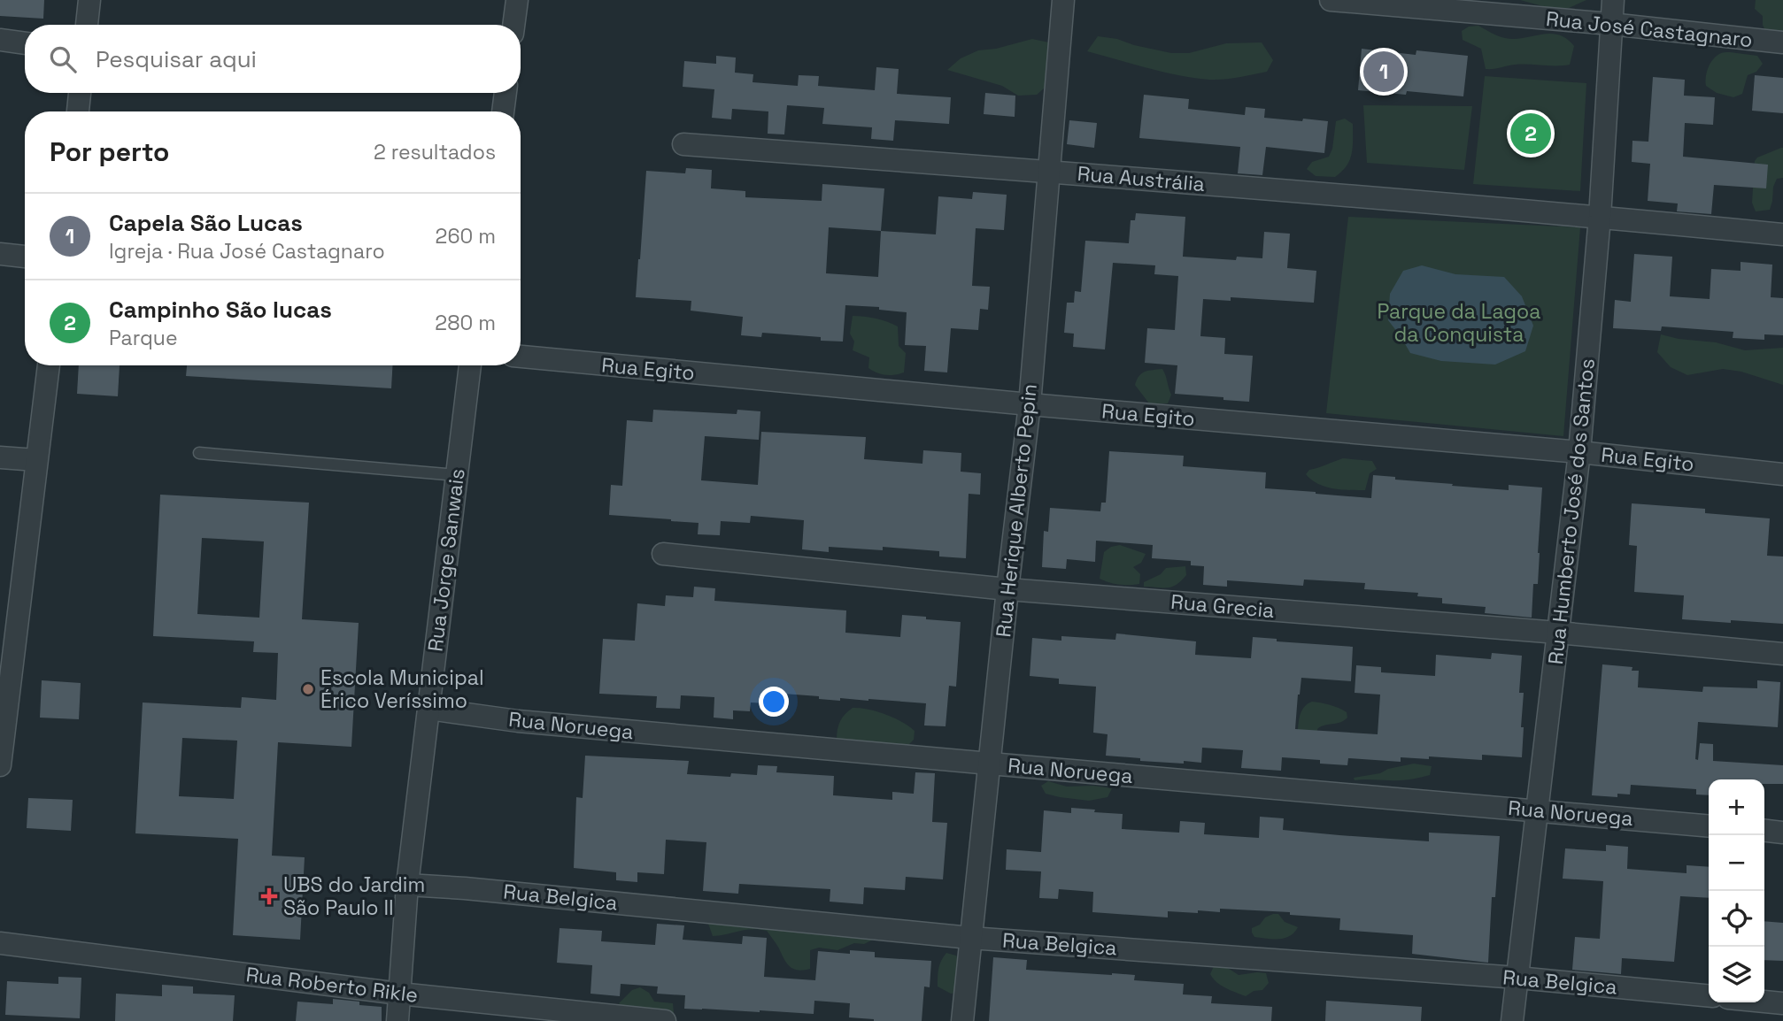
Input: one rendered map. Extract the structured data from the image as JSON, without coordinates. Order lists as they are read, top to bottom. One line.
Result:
{"streets":{"street":["Rua José Castagnaro","Rua Austrália","Rua Egito","Rua Herique Alberto Pepin","Rua Humberto José dos Santos","Rua Jorge Sanwais","Rua Grecia","Rua Noruega","Rua Belgica","Rua Roberto Rikle"]},"crossings":[["Rua José Castagnaro","Rua Humberto José dos Santos"],["Rua Austrália","Rua Herique Alberto Pepin"],["Rua Austrália","Rua Humberto José dos Santos"],["Rua Egito","Rua Herique Alberto Pepin"],["Rua Egito","Rua Humberto José dos Santos"],["Rua Herique Alberto Pepin","Rua Grecia"],["Rua Herique Alberto Pepin","Rua Noruega"],["Rua Herique Alberto Pepin","Rua Belgica"],["Rua Humberto José dos Santos","Rua Grecia"],["Rua Humberto José dos Santos","Rua Noruega"],["Rua Humberto José dos Santos","Rua Belgica"],["Rua Jorge Sanwais","Rua Noruega"],["Rua Jorge Sanwais","Rua Belgica"],["Rua Jorge Sanwais","Rua Roberto Rikle"]],"parks":["Parque da Lagoa da Conquista"],"places":{"other":["Escola Municipal Érico Veríssimo"],"health":["UBS do Jardim São Paulo II"]},"page":{"search":"Pesquisar aqui","pins":["1","2"],"heading":["Por perto","2 resultados"],"list":[{"mark":"1","name":"Capela São Lucas","note":"Igreja · Rua José Castagnaro","value":"260 m"},{"mark":"2","name":"Campinho São lucas","note":"Parque","value":"280 m"}],"map_buttons":["+","−"]}}
